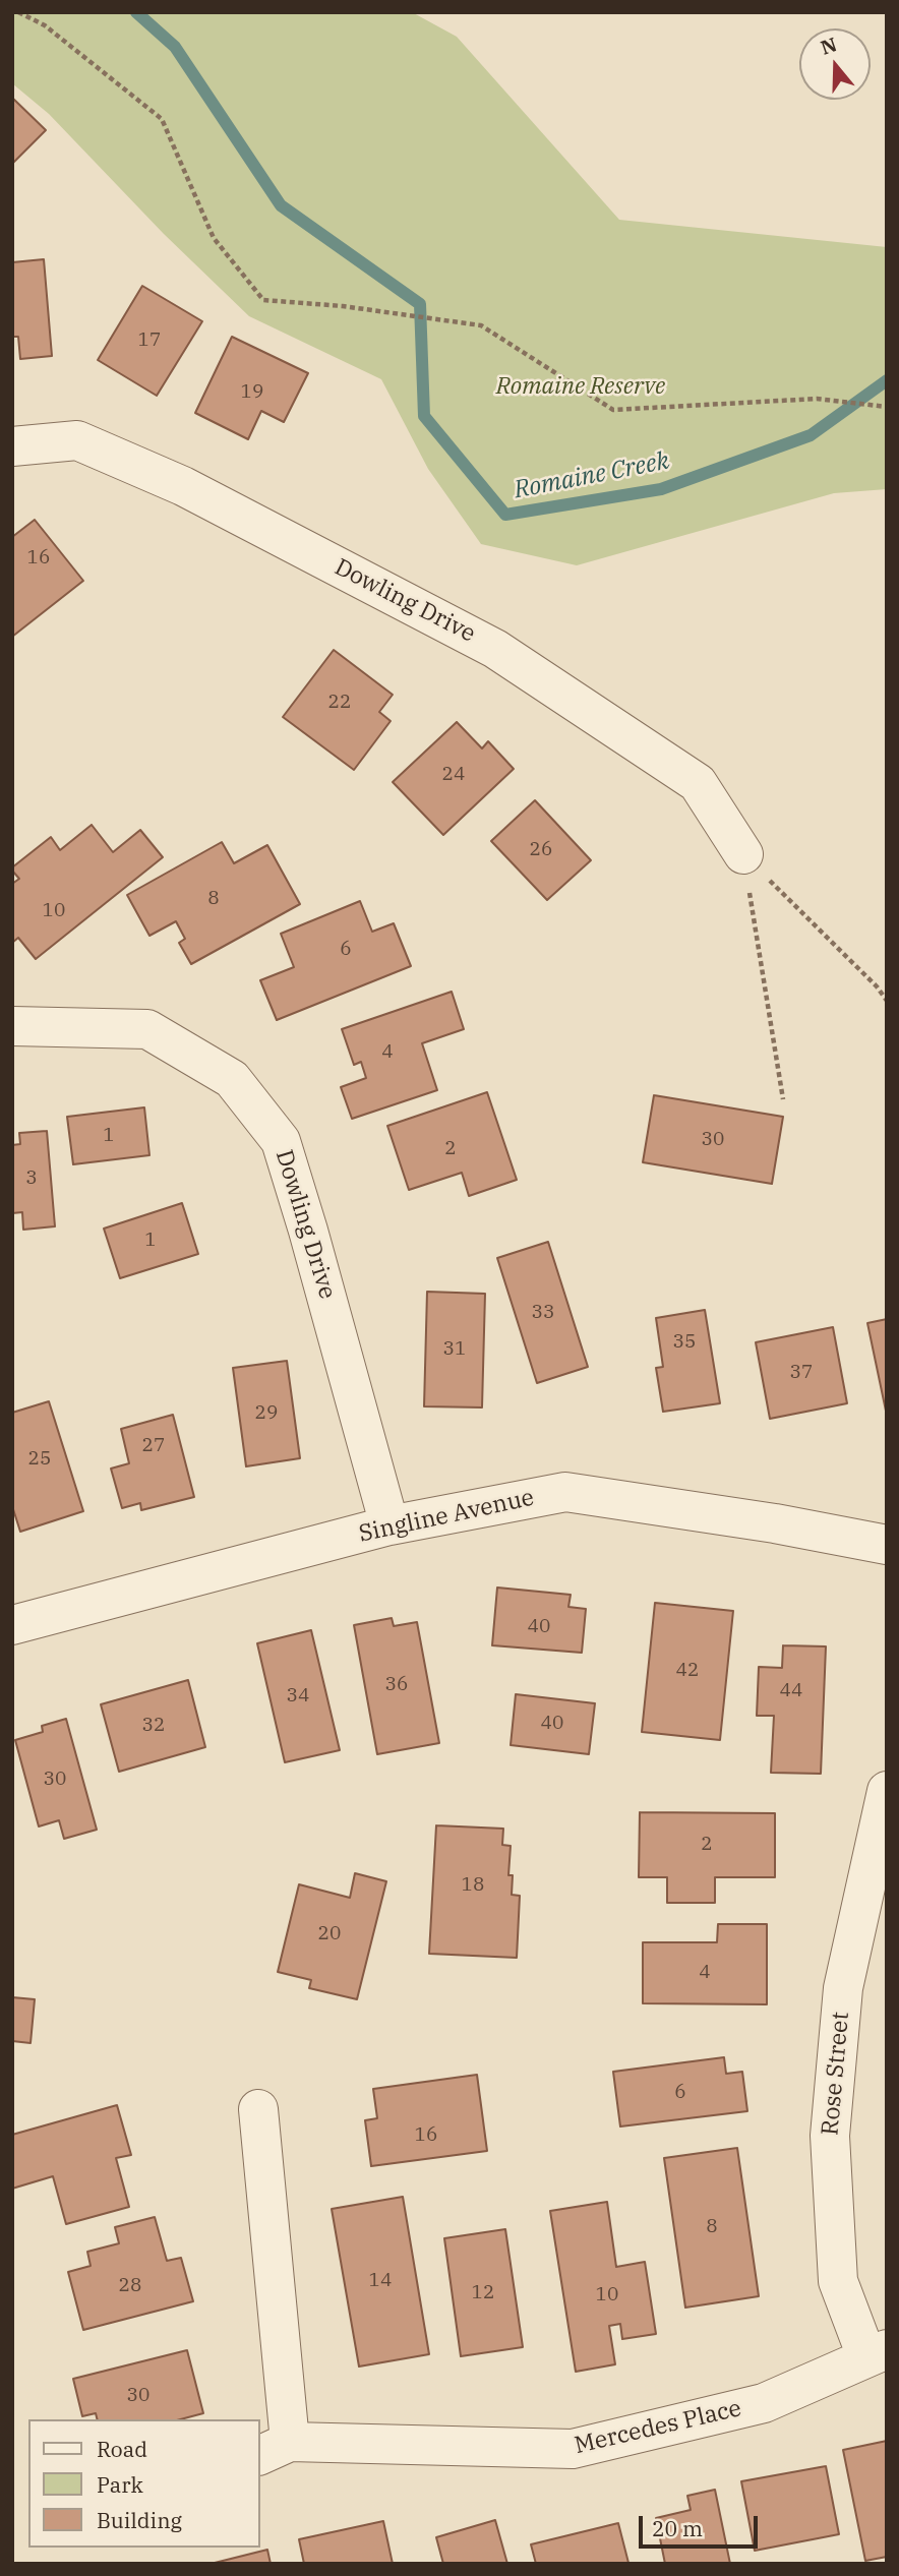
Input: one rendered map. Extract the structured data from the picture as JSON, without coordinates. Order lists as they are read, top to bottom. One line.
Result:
{"streets":{"street":["Dowling Drive","Singline Avenue","Rose Street","Mercedes Place"]},"crossings":[["Dowling Drive","Singline Avenue"],["Rose Street","Mercedes Place"]],"water":["Romaine Creek"],"parks":["Romaine Reserve"],"house_numbers":["17","19","16","22","24","26","8","10","6","4","1","30","2","3","1","33","35","31","37","29","27","25","40","42","36","44","34","40","32","30","2","18","20","4","6","16","8","14","28","12","10","30"],"legend":["Road","Park","Building"],"scale_bar":"20 m","north":"top"}
